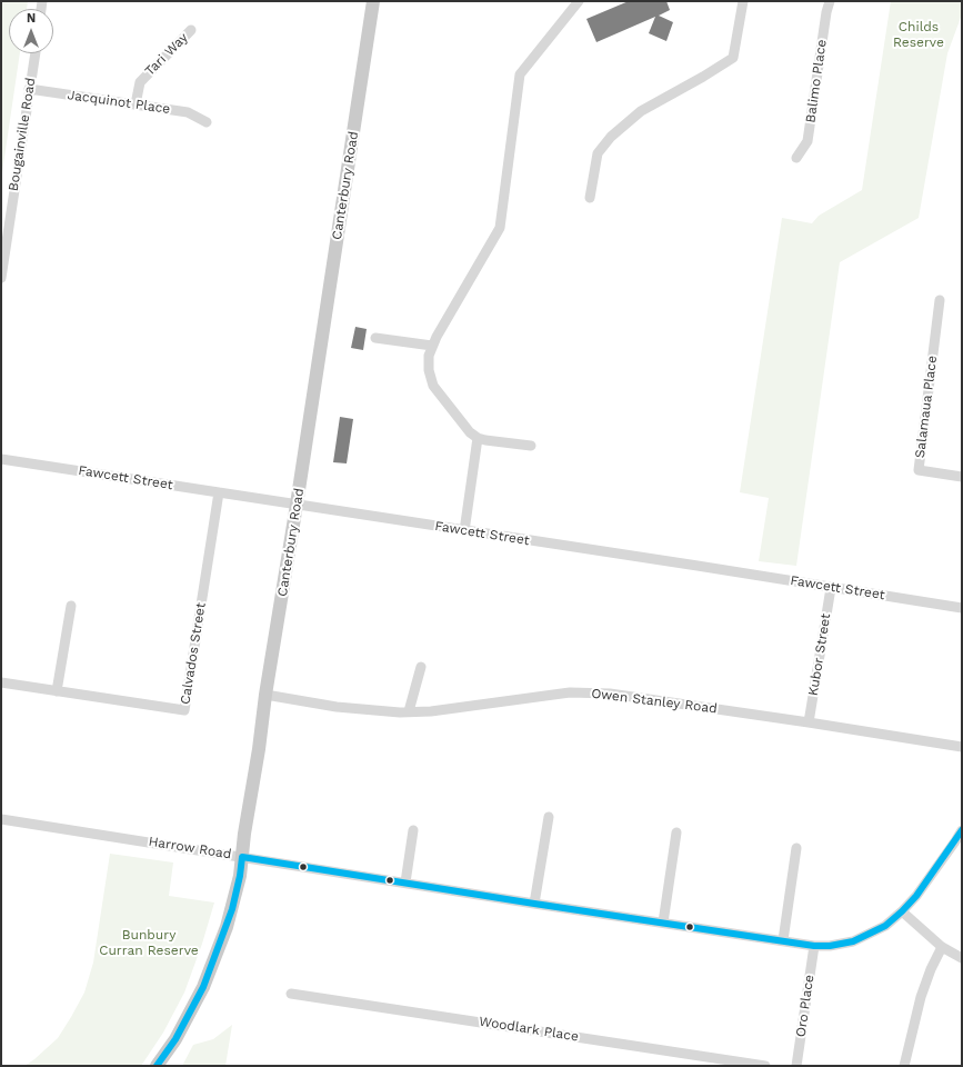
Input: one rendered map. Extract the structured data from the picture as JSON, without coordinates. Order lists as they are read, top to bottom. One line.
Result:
{"streets":{"main road":["Canterbury Road"],"street":["Tari Way","Balimo Place","Jacquinot Place","Bougainville Road","Salamaua Place","Fawcett Street","Calvados Street","Kubor Street","Owen Stanley Road","Harrow Road","Oro Place","Woodlark Place"]},"crossings":[["Tari Way","Jacquinot Place"],["Jacquinot Place","Bougainville Road"],["Canterbury Road","Fawcett Street"],["Canterbury Road","Owen Stanley Road"],["Canterbury Road","Harrow Road"],["Fawcett Street","Calvados Street"],["Fawcett Street","Kubor Street"],["Kubor Street","Owen Stanley Road"],["Harrow Road","Oro Place"]],"parks":["Childs Reserve","Bunbury Curran Reserve"],"north":"top"}
